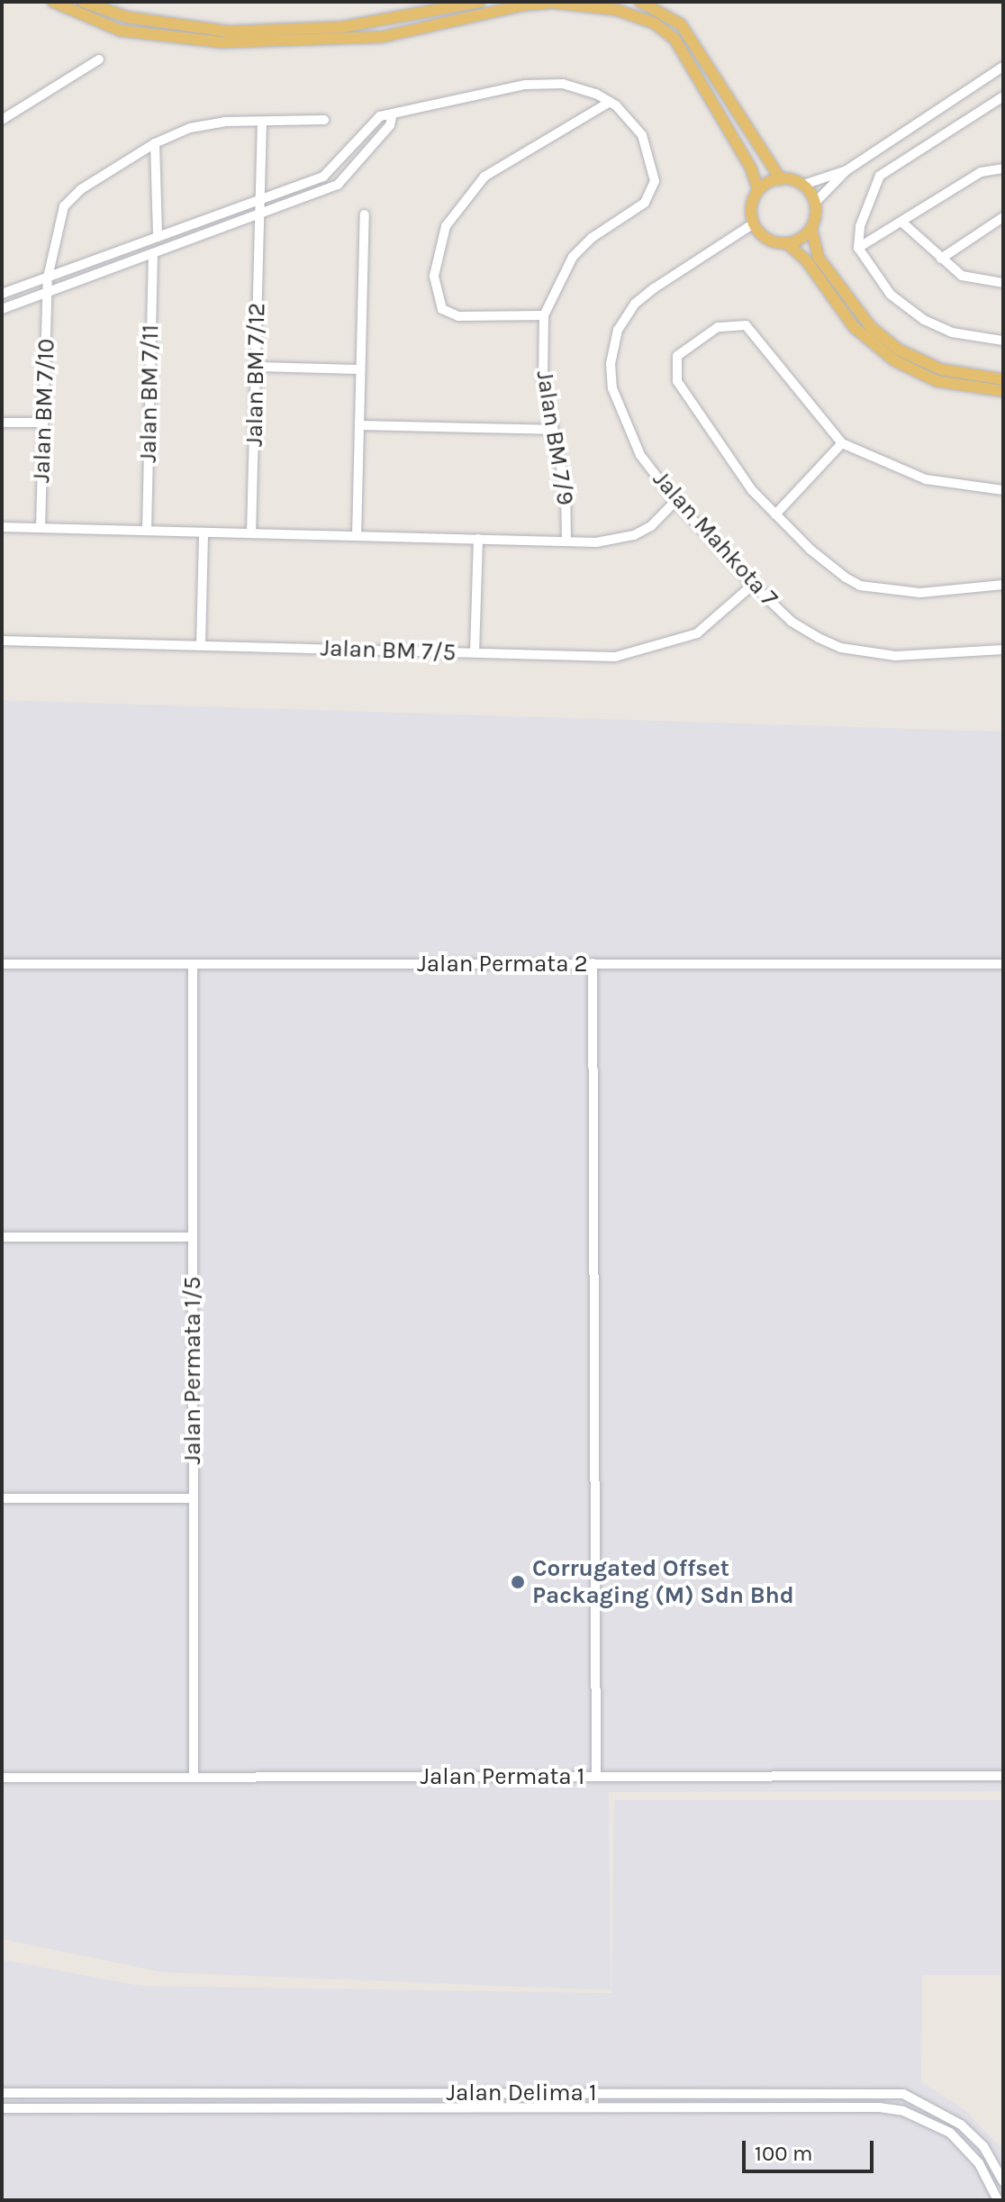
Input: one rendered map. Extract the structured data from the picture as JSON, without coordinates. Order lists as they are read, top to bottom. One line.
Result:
{"streets":{"street":["Jalan BM 7/12","Jalan BM 7/11","Jalan BM 7/10","Jalan BM 7/9","Jalan Mahkota 7","Jalan BM 7/5","Jalan Permata 2","Jalan Permata 1/5","Jalan Permata 1","Jalan Delima 1"]},"crossings":[["Jalan BM 7/12","Jalan BM 7/10"],["Jalan Mahkota 7","Jalan BM 7/5"],["Jalan Permata 2","Jalan Permata 1/5"],["Jalan Permata 1/5","Jalan Permata 1"]],"places":["Corrugated Offset Packaging (M) Sdn Bhd"],"scale_bar":"100 m"}
